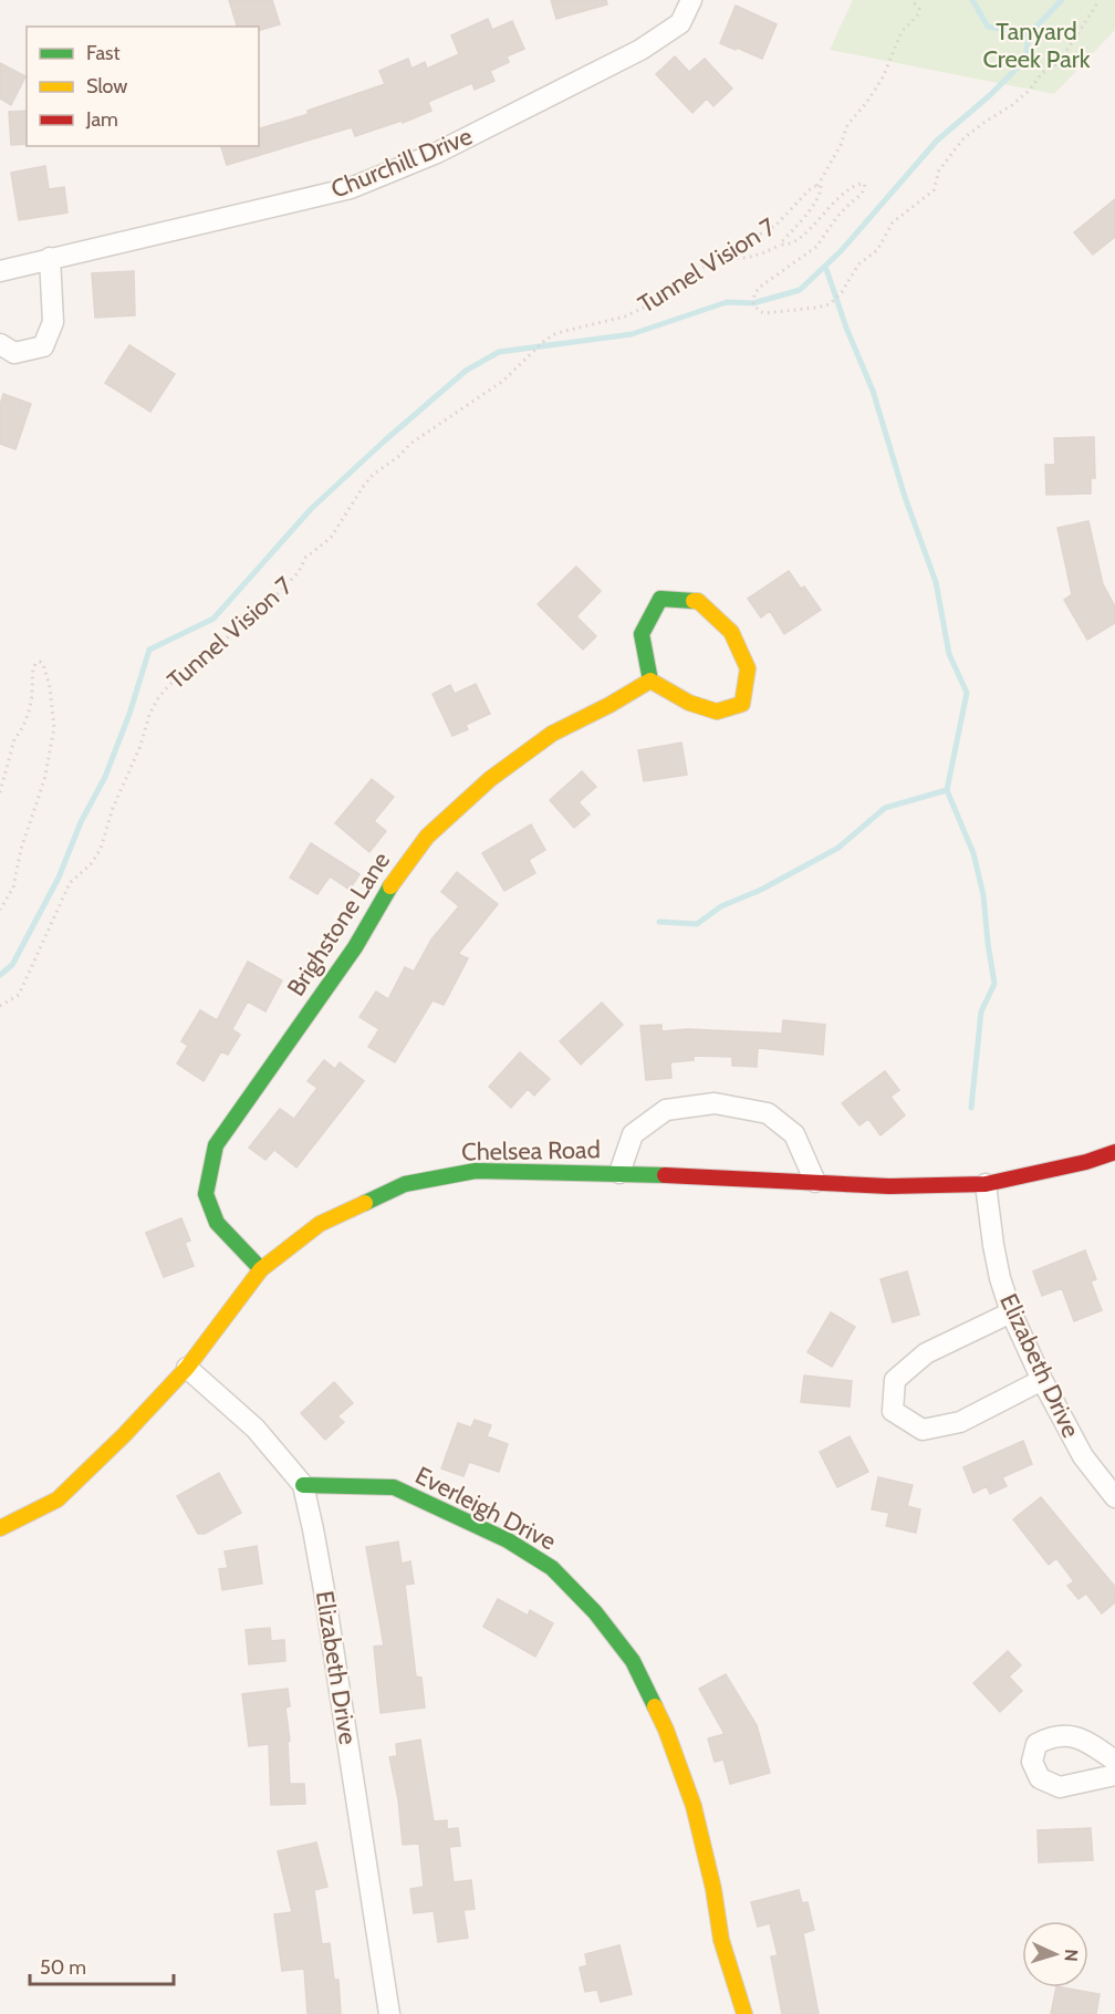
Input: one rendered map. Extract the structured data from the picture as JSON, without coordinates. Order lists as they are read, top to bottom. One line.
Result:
{"streets":{"street":["Churchill Drive","Brighstone Lane","Chelsea Road","Elizabeth Drive","Everleigh Drive"],"path":["Tunnel Vision 7"]},"crossings":[["Brighstone Lane","Chelsea Road"],["Chelsea Road","Elizabeth Drive"],["Elizabeth Drive","Everleigh Drive"]],"parks":["Tanyard Creek Park"],"legend":["Fast","Slow","Jam"],"scale_bar":"50 m","north":"right"}
